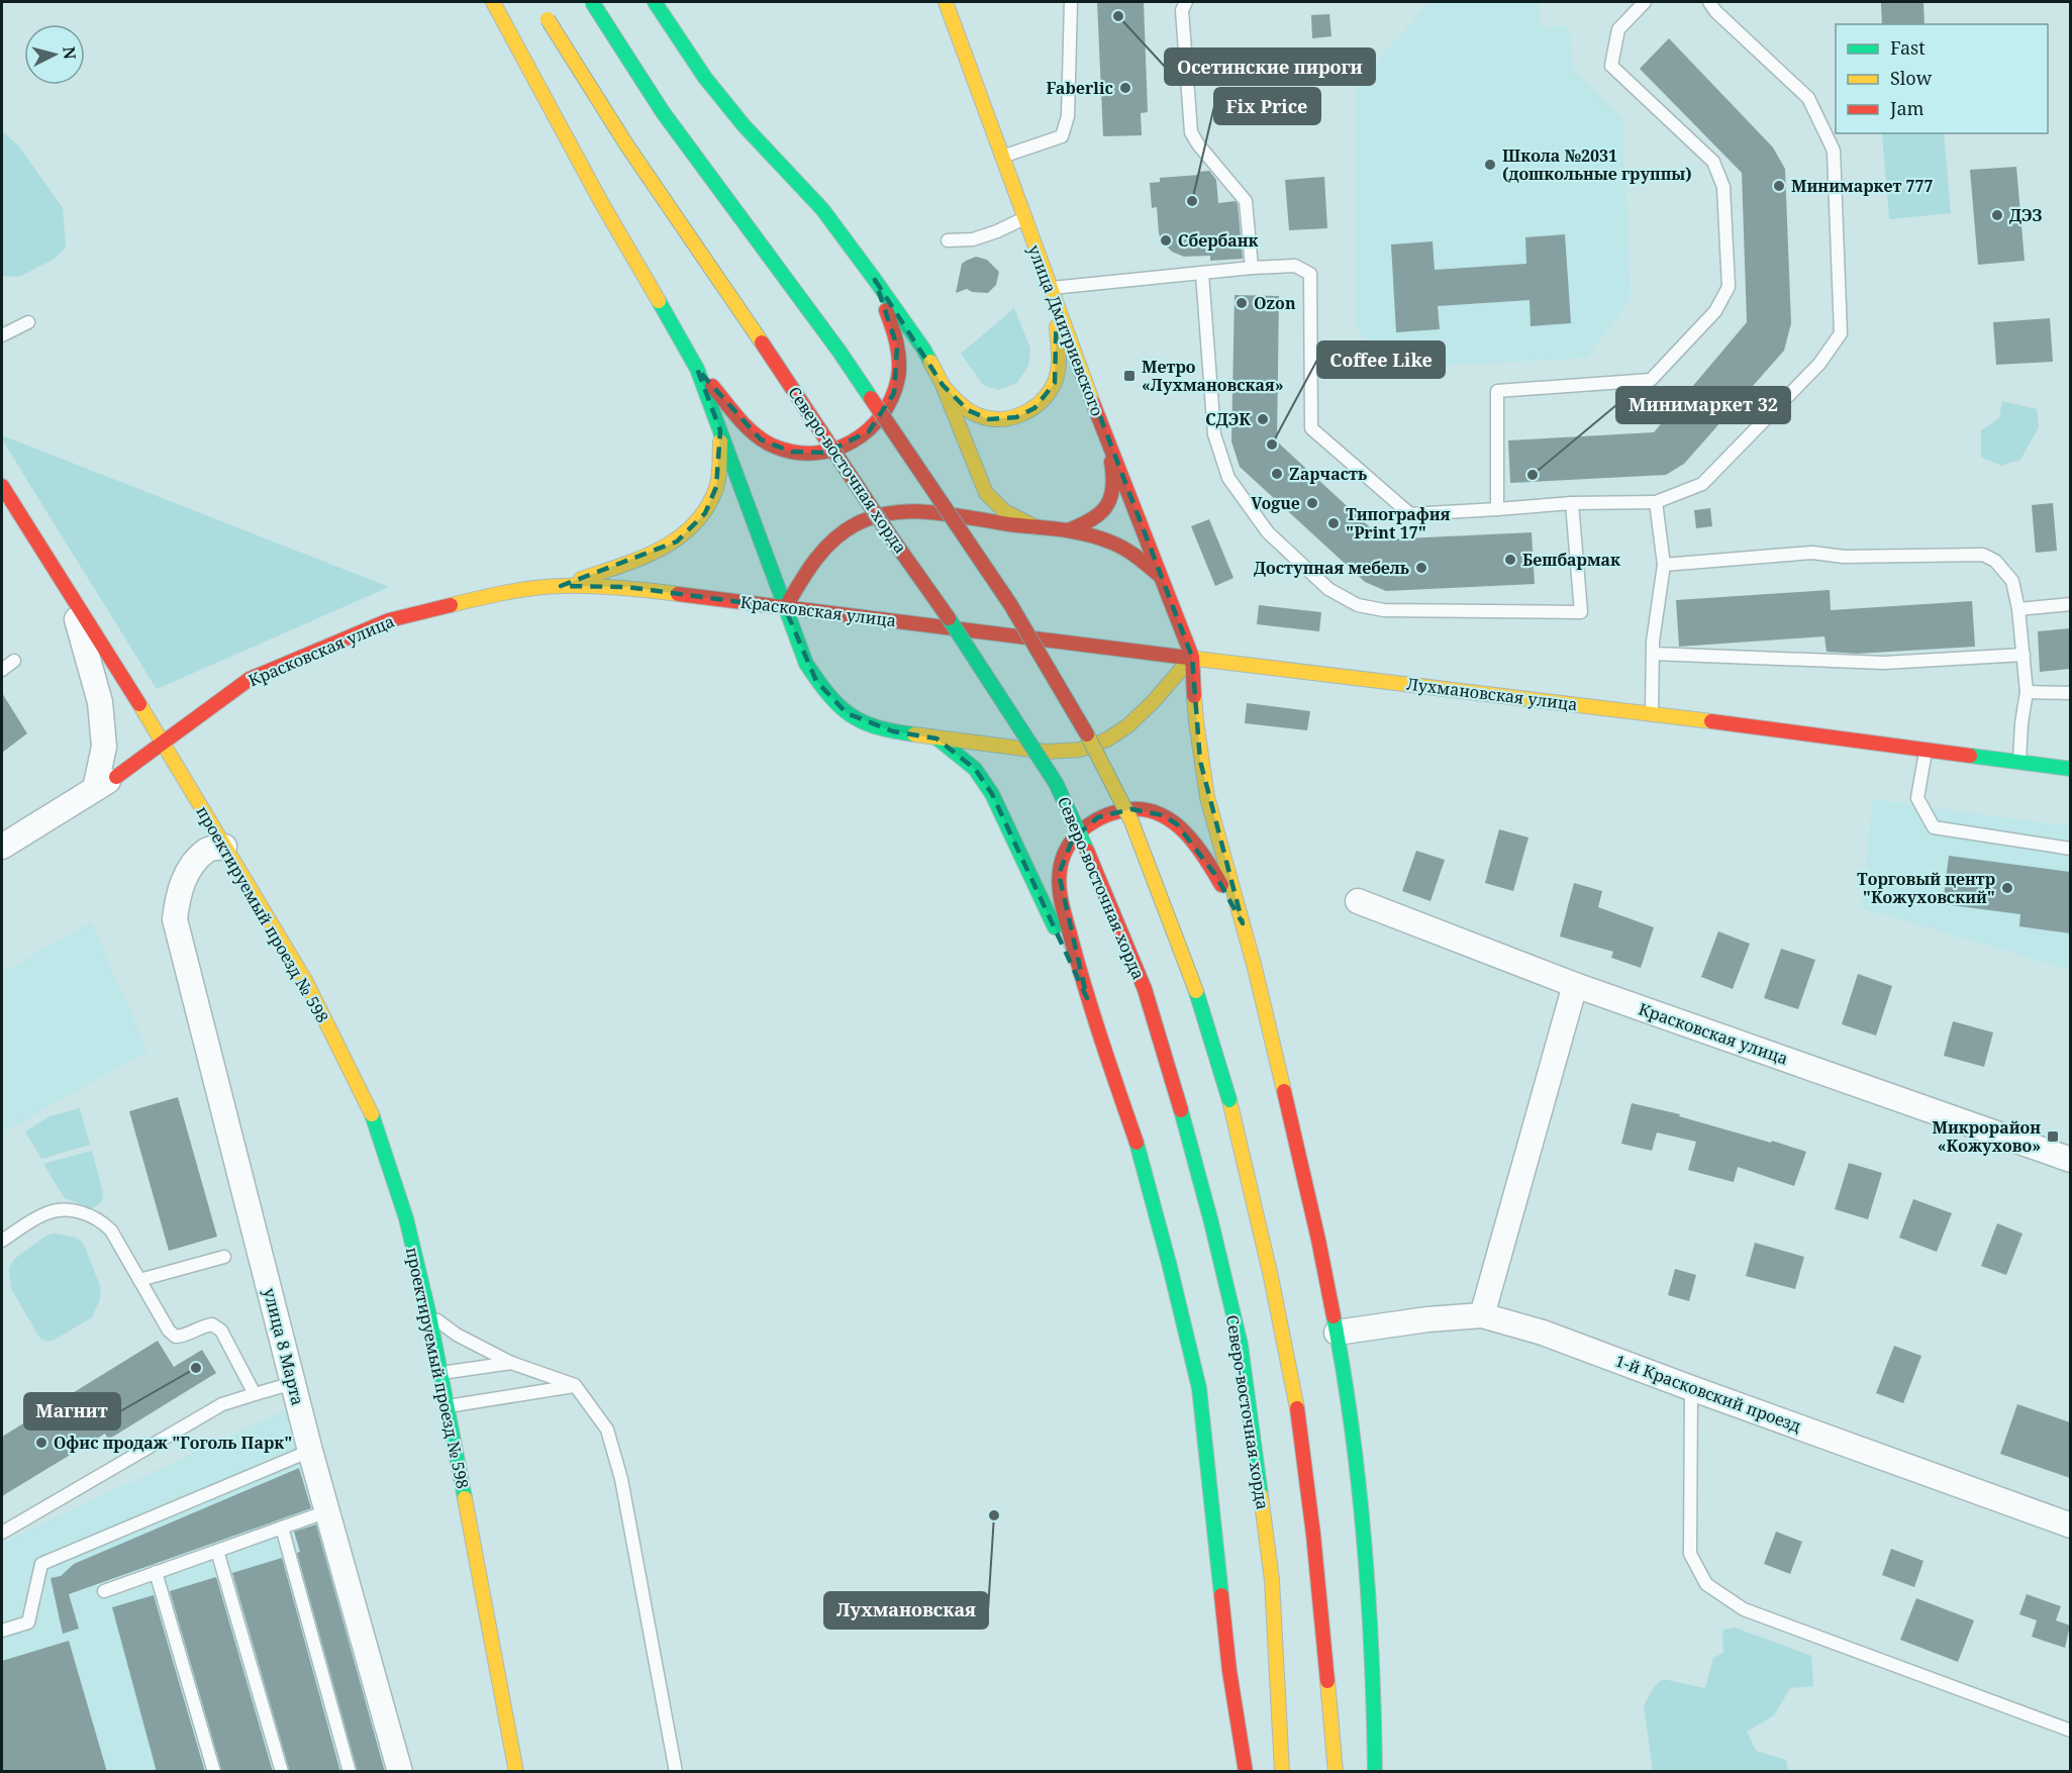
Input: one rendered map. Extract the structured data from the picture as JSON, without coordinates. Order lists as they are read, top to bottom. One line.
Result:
{"streets":{"main road":["улица Дмитриевского","Северо-восточная хорда","Красковская улица","Лухмановская улица","проектируемый проезд № 598"],"street":["улица 8 Марта","1-й Красковский проезд"]},"crossings":[["улица Дмитриевского","Лухмановская улица"],["Красковская улица","Лухмановская улица"],["Красковская улица","проектируемый проезд № 598"],["проектируемый проезд № 598","улица 8 Марта"]],"places":{"other":["Осетинские пироги","Faberlic","Школа №2031 (дошкольные группы)","Минимаркет 777","Fix Price","ДЭЗ","Сбербанк","Ozon","СДЭК","Coffee Like","Zapчасть","Минимаркет 32","Vogue","Типография \"Print 17\"","Бешбармак","Доступная мебель","Торговый центр \"Кожуховский\"","Магнит","Офис продаж \"Гоголь Парк\"","Лухмановская"],"transit":["Метро «Лухмановская»","Микрорайон «Кожухово»"]},"legend":["Fast","Slow","Jam"],"north":"right"}
